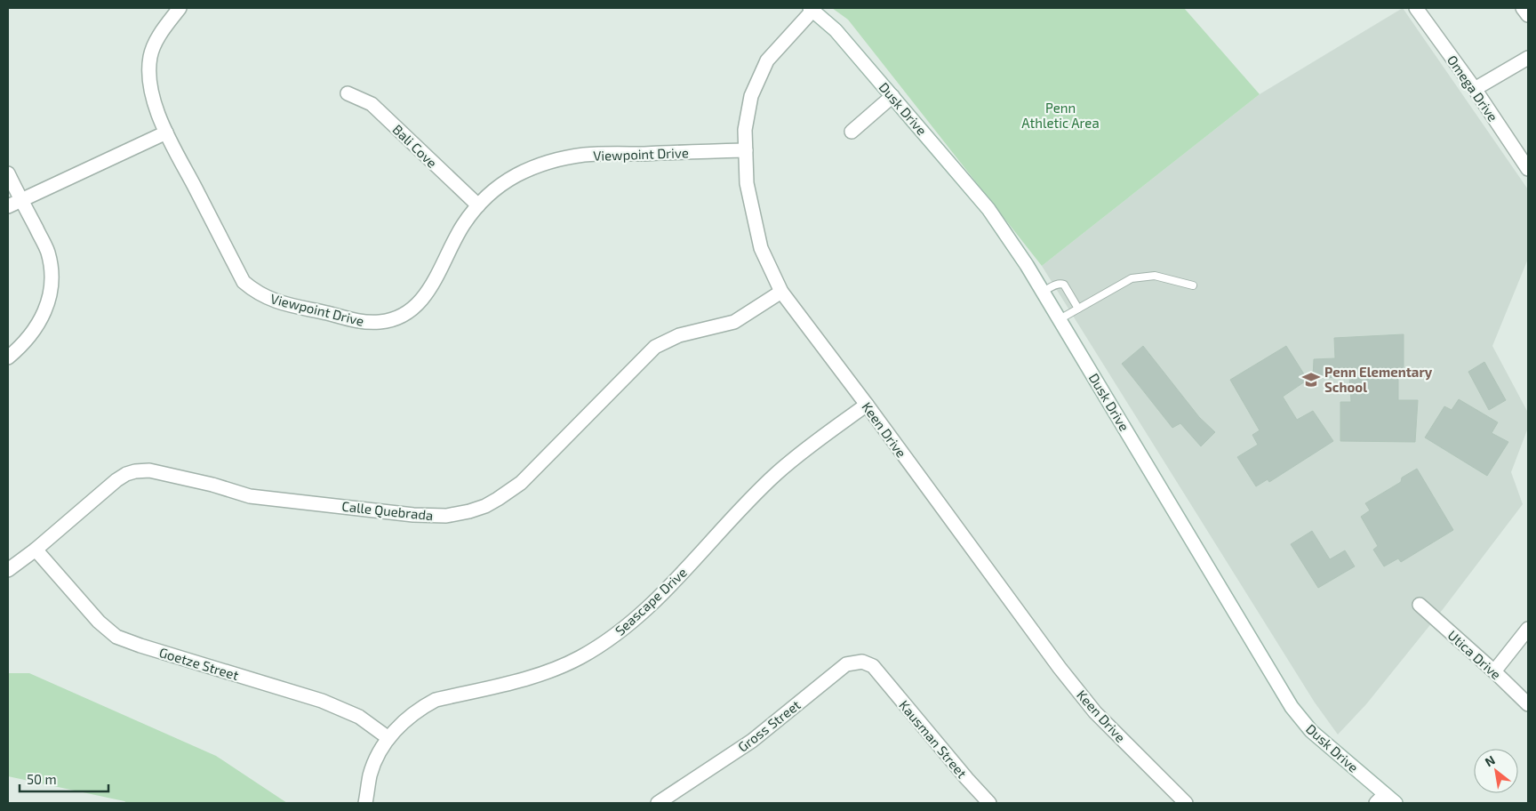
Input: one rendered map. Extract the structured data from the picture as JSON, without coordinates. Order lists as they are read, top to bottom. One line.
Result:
{"streets":{"street":["Omega Drive","Dusk Drive","Bali Cove","Viewpoint Drive","Keen Drive","Calle Quebrada","Seascape Drive","Utica Drive","Goetze Street","Gross Street","Kausman Street"]},"crossings":[["Dusk Drive","Keen Drive"],["Bali Cove","Viewpoint Drive"],["Viewpoint Drive","Keen Drive"],["Keen Drive","Calle Quebrada"],["Keen Drive","Seascape Drive"],["Calle Quebrada","Goetze Street"],["Seascape Drive","Goetze Street"],["Gross Street","Kausman Street"]],"parks":["Penn Athletic Area"],"places":{"school or university":["Penn Elementary School"]},"scale_bar":"50 m","north":"top left"}
